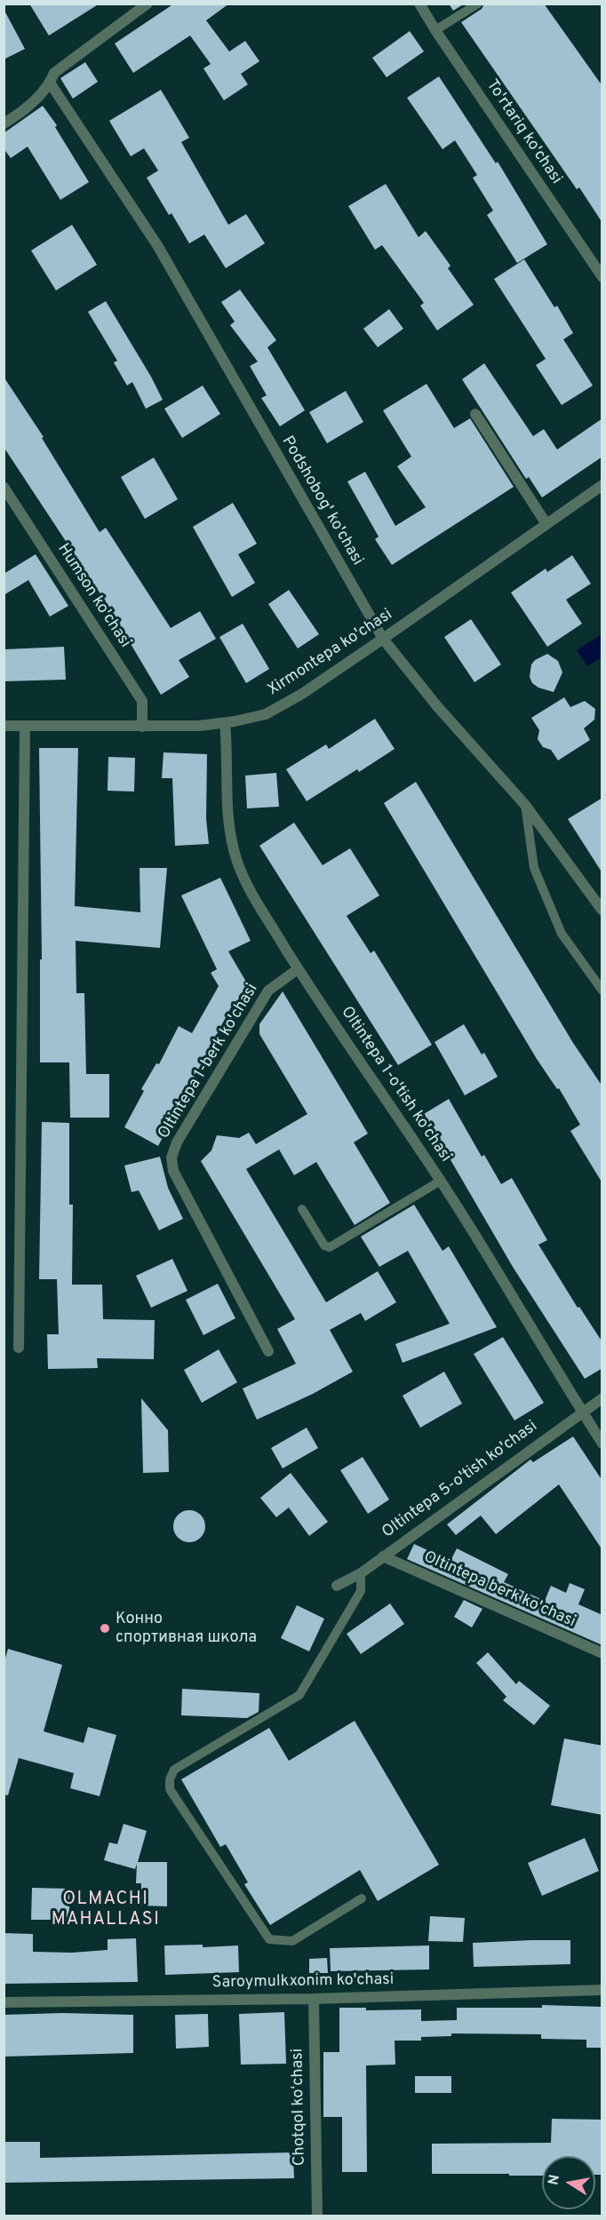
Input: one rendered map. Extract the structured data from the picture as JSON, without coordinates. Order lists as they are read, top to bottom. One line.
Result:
{"streets":{"street":["To'rtariq ko'chasi","Podshobog' ko'chasi","Humson ko'chasi","Xirmontepa ko'chasi","Oltintepa 1-berk ko'chasi","Oltintepa 1-o'tish ko'chasi","Oltintepa 5-o'tish ko'chasi","Oltintepa berk ko'chasi","Saroymulkxonim ko'chasi","Chotqol koʻchasi"]},"crossings":[["Podshobog' ko'chasi","Xirmontepa ko'chasi"],["Humson ko'chasi","Xirmontepa ko'chasi"],["Xirmontepa ko'chasi","Oltintepa 1-o'tish ko'chasi"],["Oltintepa 1-berk ko'chasi","Oltintepa 1-o'tish ko'chasi"],["Oltintepa 1-o'tish ko'chasi","Oltintepa 5-o'tish ko'chasi"],["Oltintepa 5-o'tish ko'chasi","Oltintepa berk ko'chasi"],["Saroymulkxonim ko'chasi","Chotqol koʻchasi"]],"districts":["OLMACHI MAHALLASI"],"places":["Конно спортивная школа"],"north":"left"}
